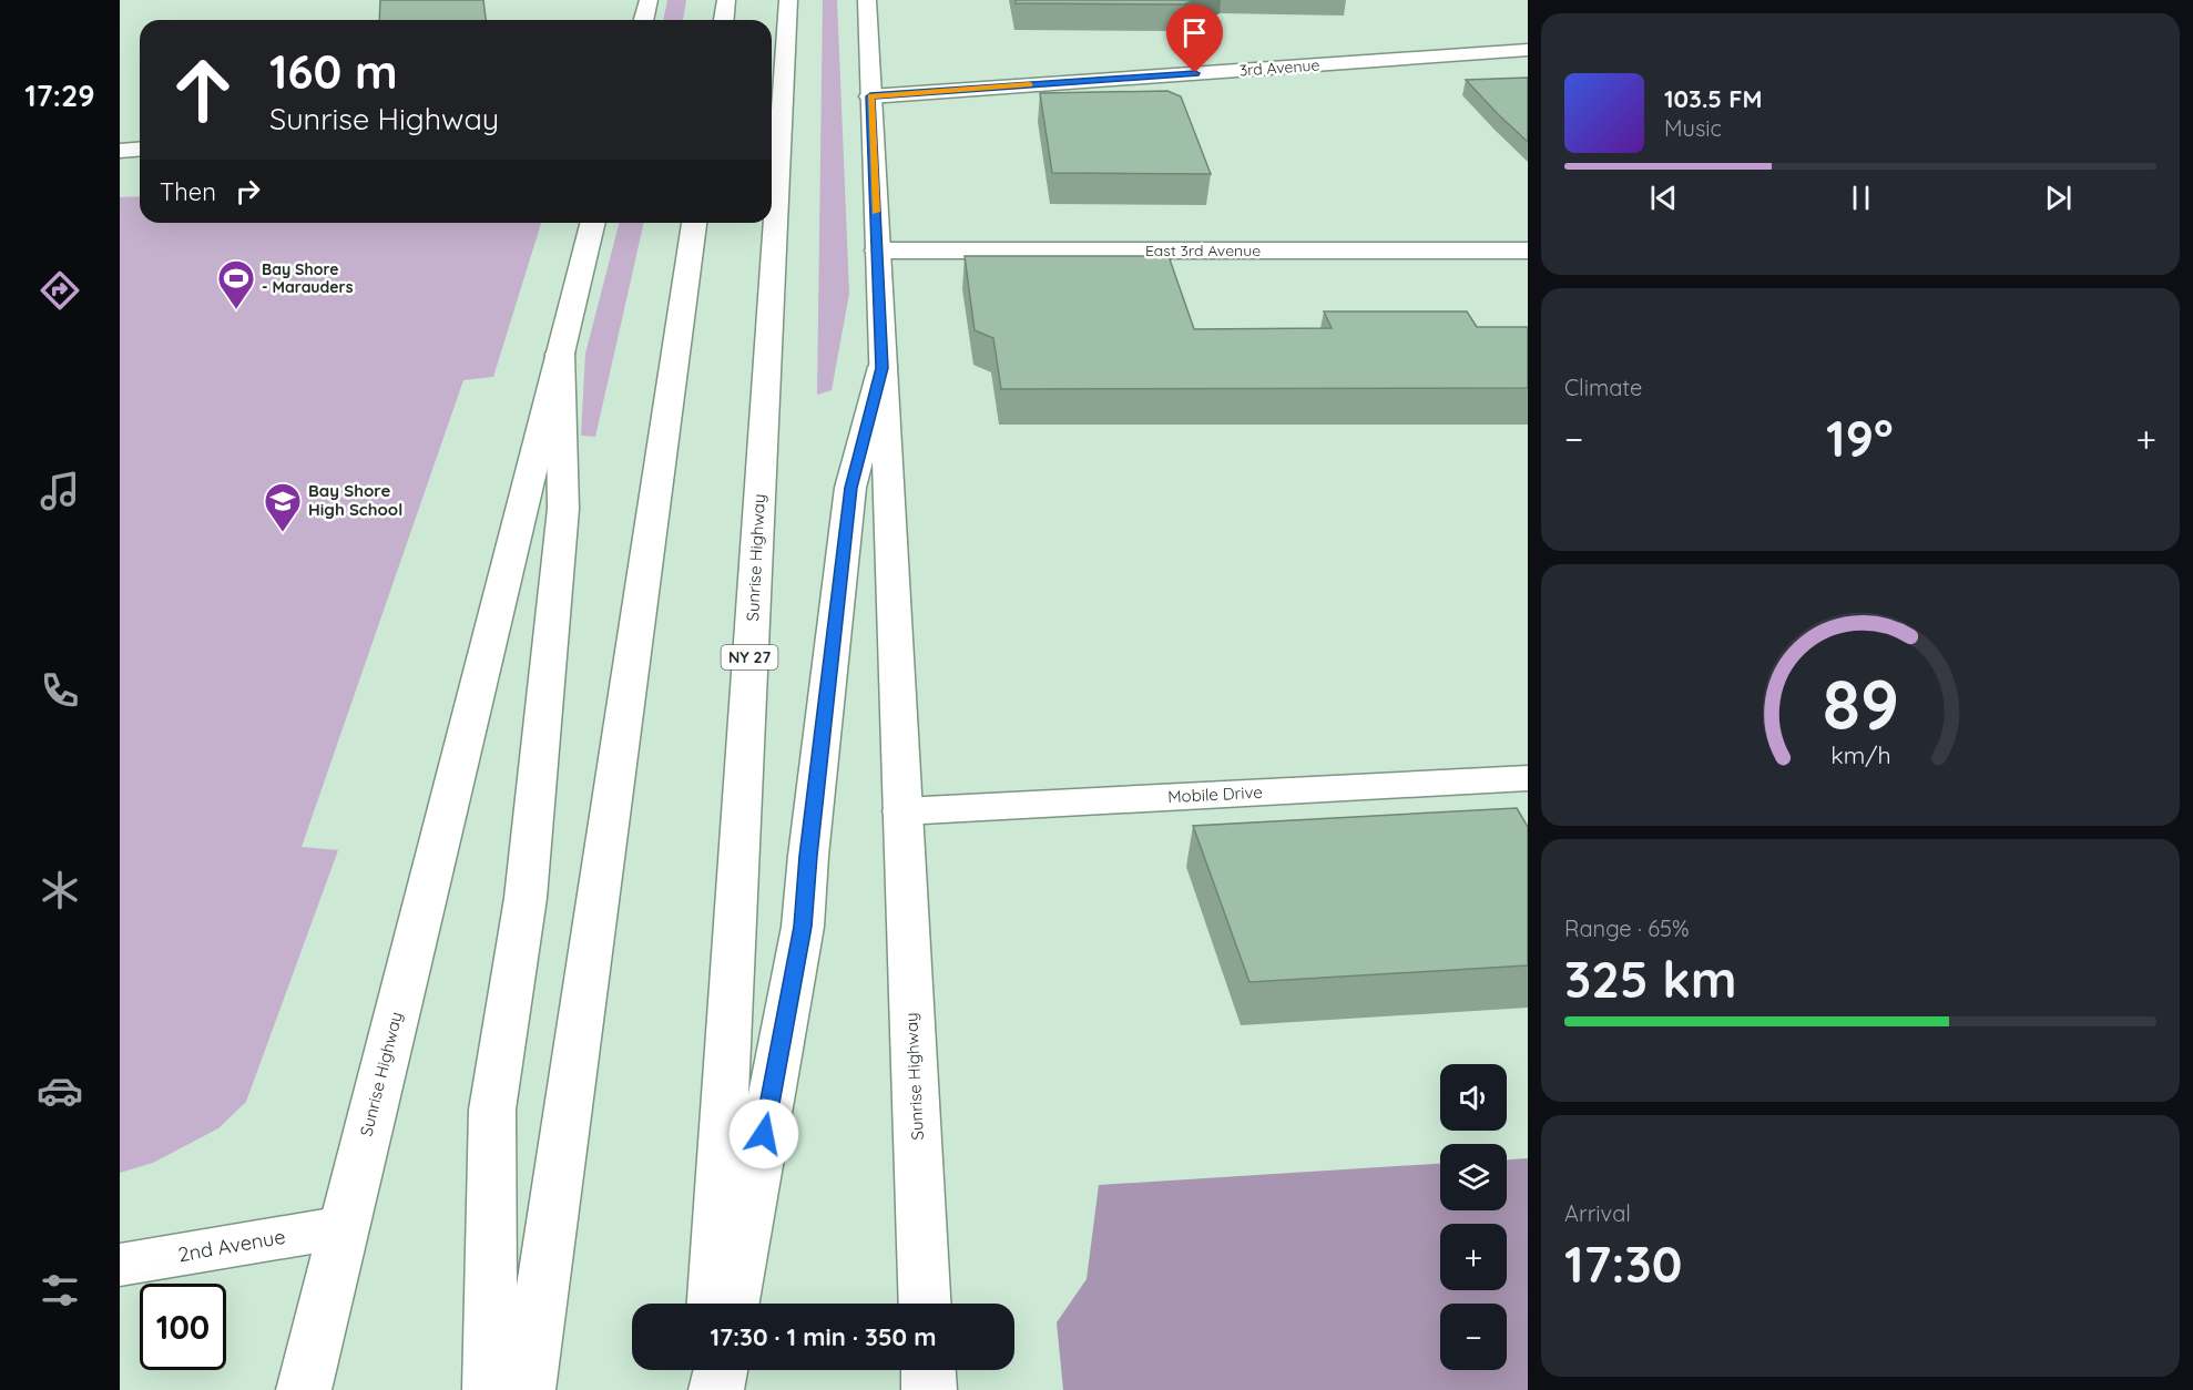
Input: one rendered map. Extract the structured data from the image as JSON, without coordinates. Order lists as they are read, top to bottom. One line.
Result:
{"streets":{"main road":["3rd Avenue","East 3rd Avenue","Sunrise Highway","NY 27","Mobile Drive","2nd Avenue"]},"crossings":[["3rd Avenue","Sunrise Highway"],["East 3rd Avenue","Sunrise Highway"],["Sunrise Highway","Mobile Drive"],["Sunrise Highway","2nd Avenue"]],"places":{"sports":["Bay Shore - Marauders"],"school or university":["Bay Shore High School"]},"page":{"tabs":"17:29","turn":["160 m","Sunrise Highway"],"song":["103.5 FM","Music"],"then":"Then","tile":["Climate",["Range · 65%","325 km"],["Arrival","17:30"]],"heat":["−","19°","+"],"map_buttons":["+","−"],"limit":"100","trip":"17:30 · 1 min · 350 m","gauge":["89","km/h"]}}
